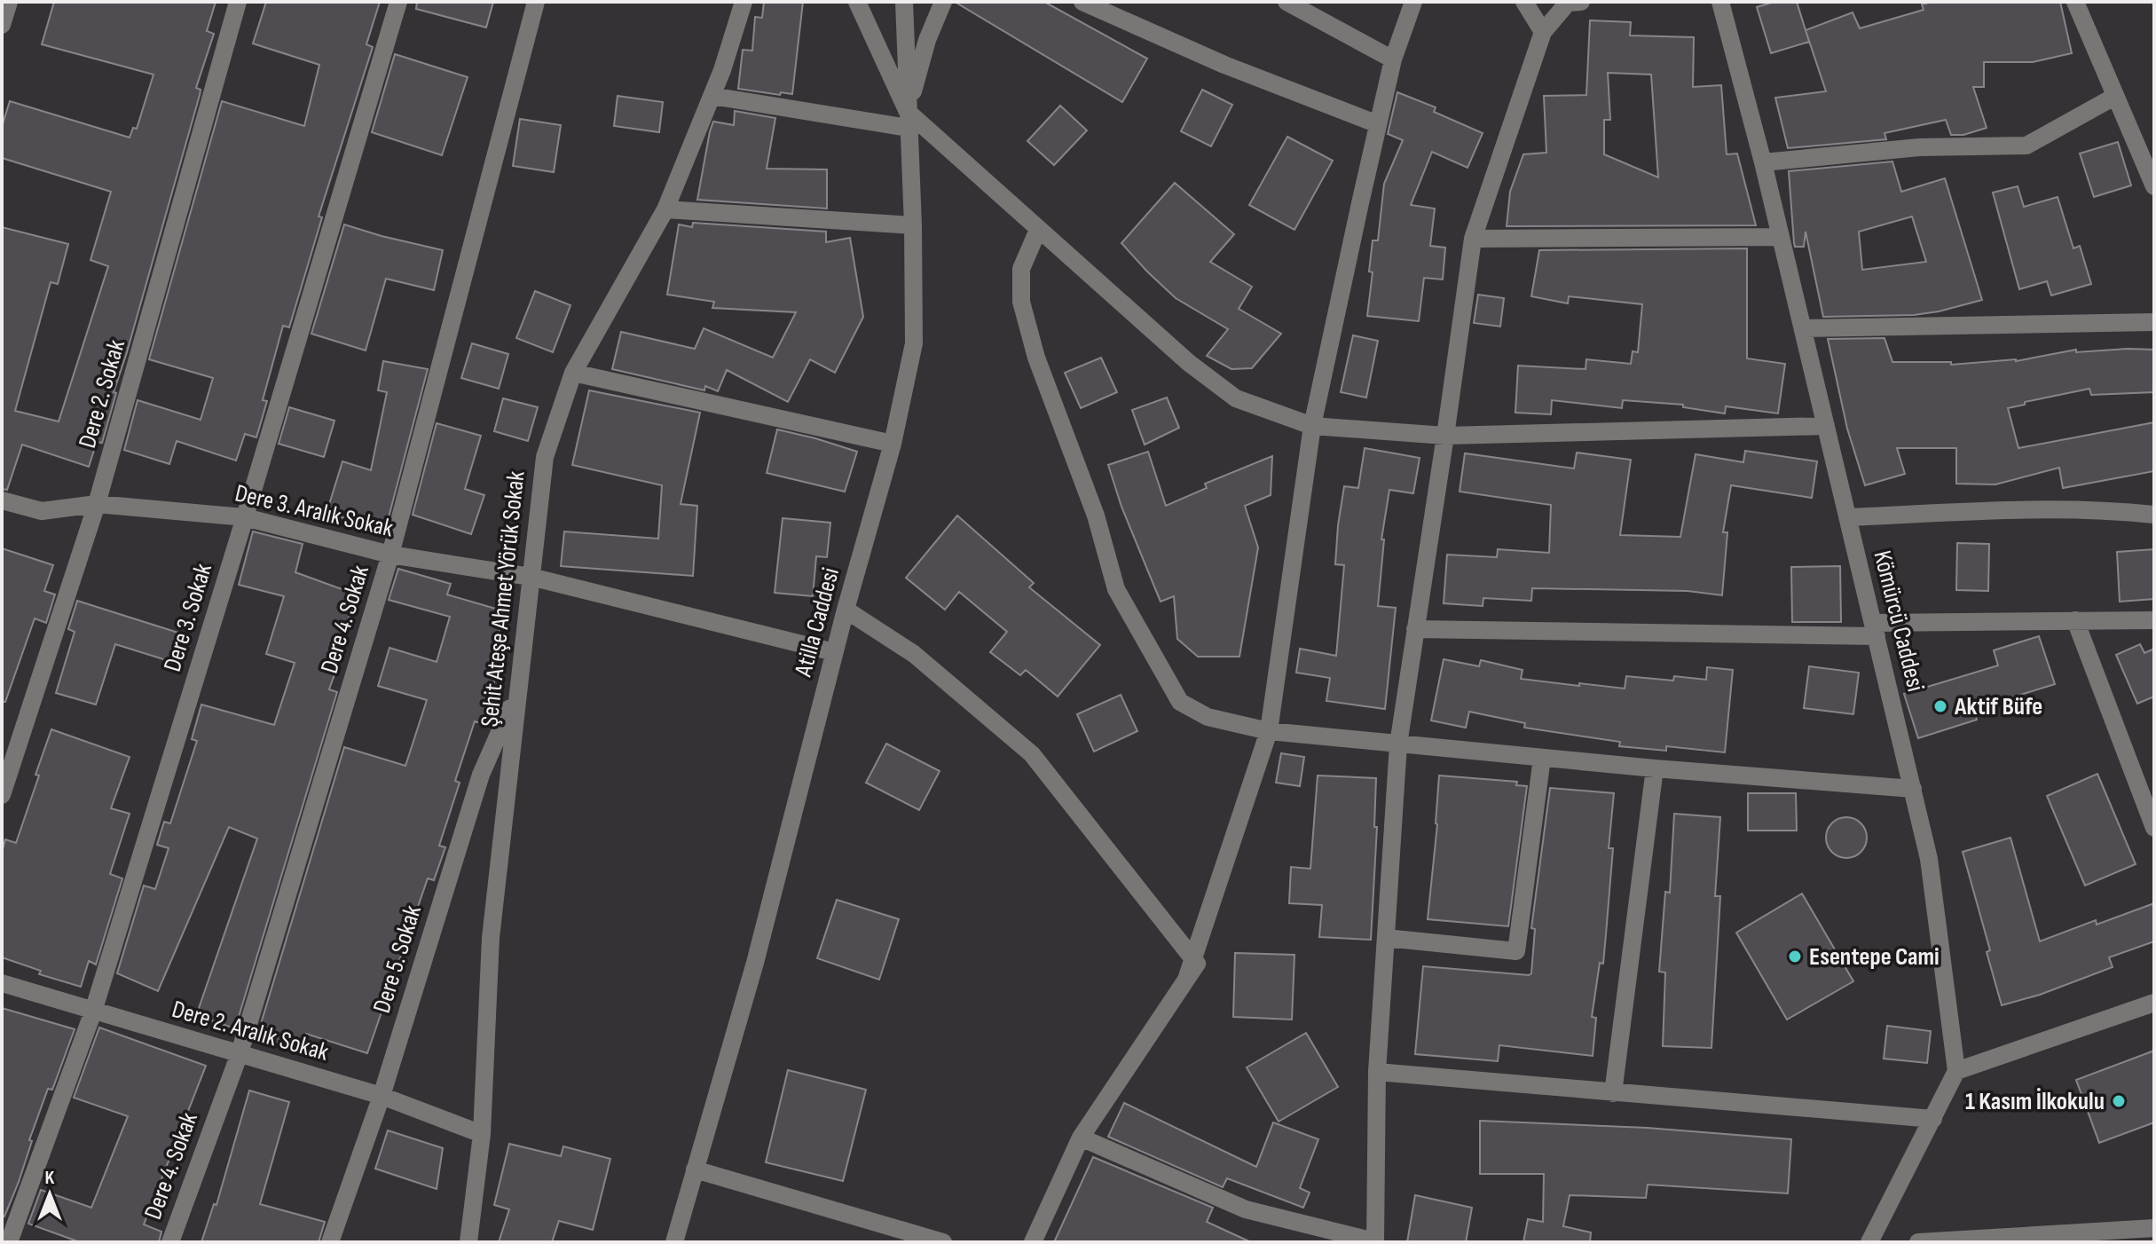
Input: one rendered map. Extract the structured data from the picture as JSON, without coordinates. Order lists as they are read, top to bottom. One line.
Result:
{"streets":{"street":["Dere 2. Sokak","Dere 3. Aralık Sokak","Şehit Ateşe Ahmet Yörük Sokak","Dere 3. Sokak","Dere 4. Sokak","Kömürcü Caddesi","Atilla Caddesi","Dere 5. Sokak","Dere 2. Aralık Sokak"]},"crossings":[["Dere 2. Sokak","Dere 3. Aralık Sokak"],["Dere 3. Aralık Sokak","Şehit Ateşe Ahmet Yörük Sokak"],["Dere 3. Aralık Sokak","Dere 3. Sokak"],["Dere 3. Aralık Sokak","Dere 4. Sokak"],["Dere 3. Aralık Sokak","Atilla Caddesi"],["Şehit Ateşe Ahmet Yörük Sokak","Dere 5. Sokak"],["Şehit Ateşe Ahmet Yörük Sokak","Dere 2. Aralık Sokak"],["Dere 3. Sokak","Dere 2. Aralık Sokak"],["Dere 4. Sokak","Dere 2. Aralık Sokak"],["Dere 5. Sokak","Dere 2. Aralık Sokak"]],"places":["Aktif Büfe","Esentepe Cami","1 Kasım İlkokulu"],"north":"top"}
